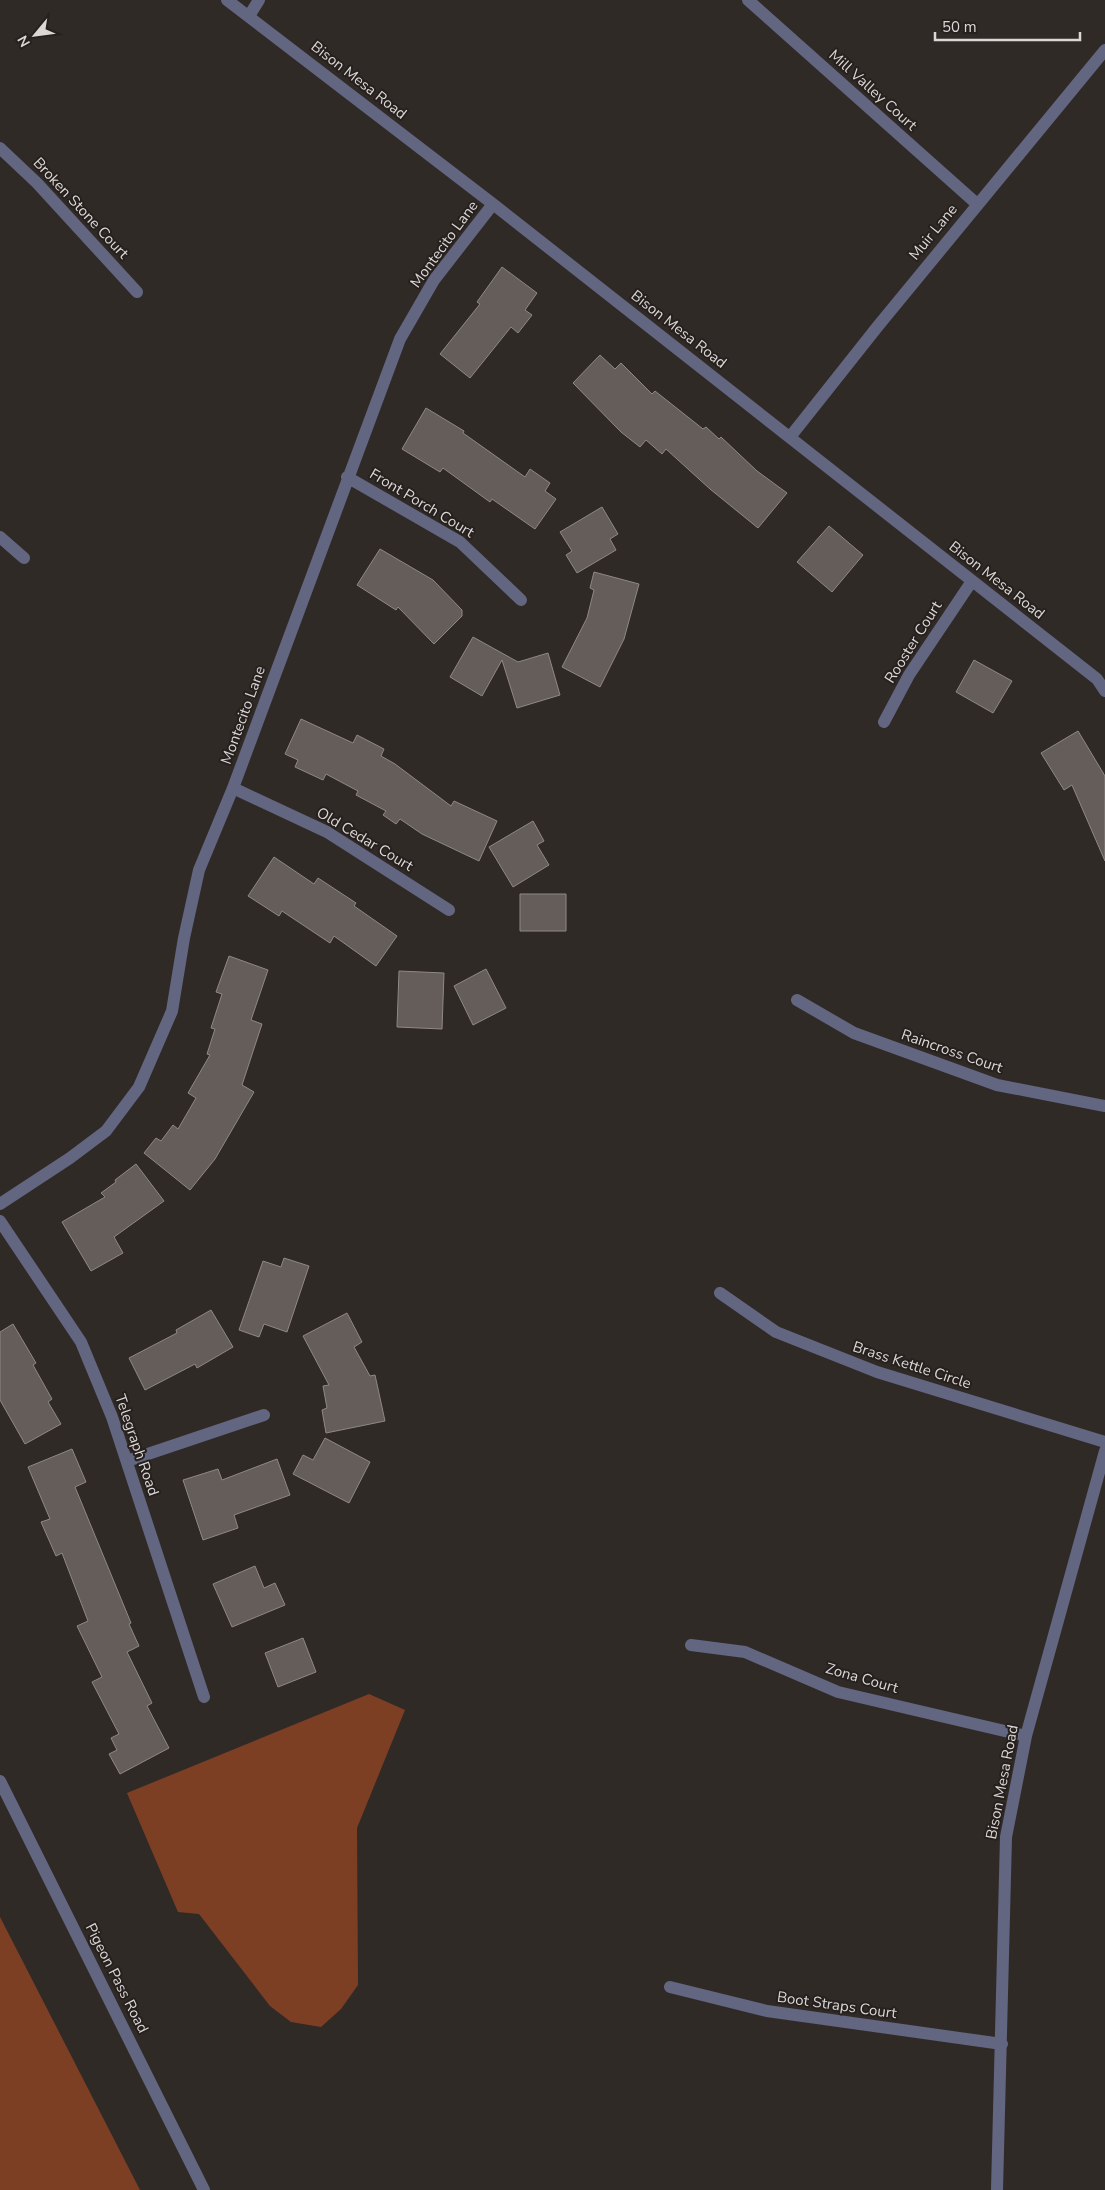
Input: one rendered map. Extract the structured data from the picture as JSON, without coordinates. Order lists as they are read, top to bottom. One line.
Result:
{"streets":{"street":["Bison Mesa Road","Mill Valley Court","Broken Stone Court","Muir Lane","Montecito Lane","Front Porch Court","Rooster Court","Old Cedar Court","Raincross Court","Brass Kettle Circle","Telegraph Road","Zona Court","Pigeon Pass Road","Boot Straps Court"]},"crossings":[["Bison Mesa Road","Muir Lane"],["Bison Mesa Road","Montecito Lane"],["Bison Mesa Road","Rooster Court"],["Bison Mesa Road","Zona Court"],["Bison Mesa Road","Boot Straps Court"],["Mill Valley Court","Muir Lane"],["Montecito Lane","Front Porch Court"],["Montecito Lane","Old Cedar Court"]],"scale_bar":"50 m","north":"bottom left"}
